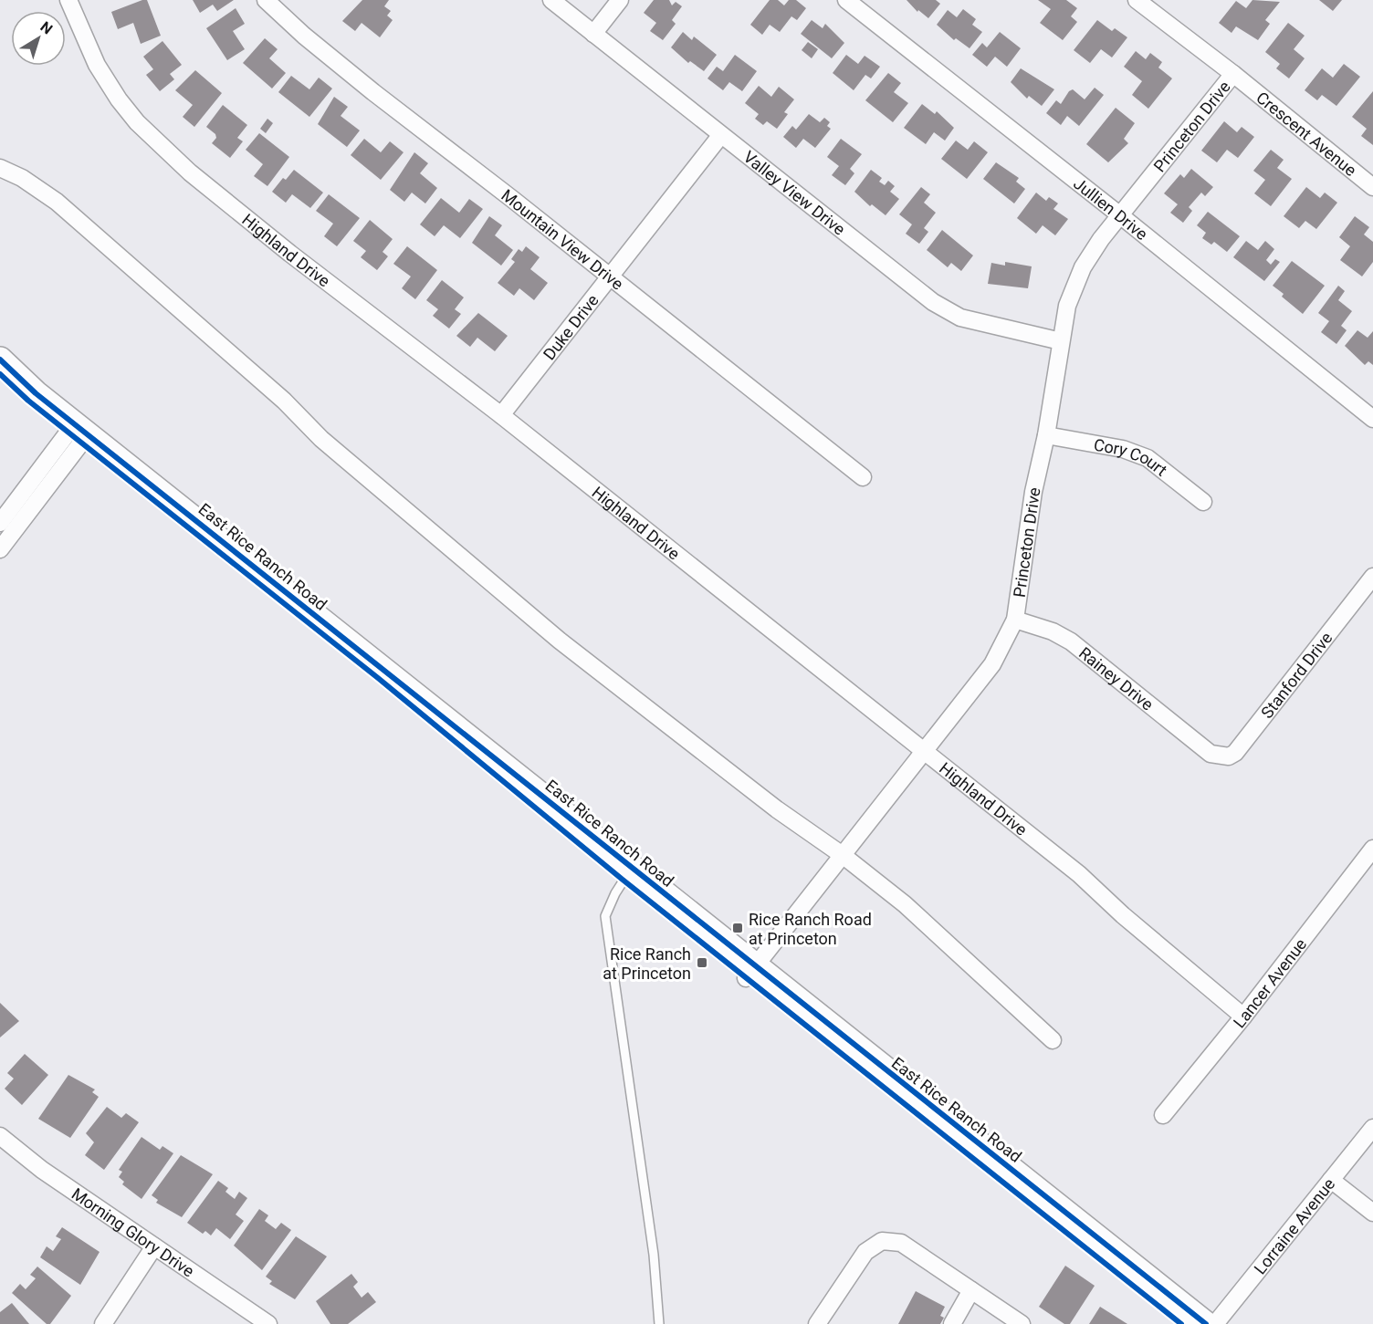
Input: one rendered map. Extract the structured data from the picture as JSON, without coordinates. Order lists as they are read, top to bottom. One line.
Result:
{"streets":{"main road":["East Rice Ranch Road"],"street":["Princeton Drive","Crescent Avenue","Valley View Drive","Jullien Drive","Mountain View Drive","Highland Drive","Duke Drive","Cory Court","Stanford Drive","Rainey Drive","Lancer Avenue","Lorraine Avenue","Morning Glory Drive"]},"crossings":[["Princeton Drive","Crescent Avenue"],["Princeton Drive","Valley View Drive"],["Princeton Drive","Jullien Drive"],["Princeton Drive","Highland Drive"],["Princeton Drive","Cory Court"],["Princeton Drive","East Rice Ranch Road"],["Princeton Drive","Rainey Drive"],["Valley View Drive","Duke Drive"],["Mountain View Drive","Duke Drive"],["Highland Drive","Duke Drive"],["Highland Drive","Lancer Avenue"],["Stanford Drive","Rainey Drive"]],"places":{"transit":["Rice Ranch Road at Princeton","Rice Ranch at Princeton"]},"north":"top right"}
